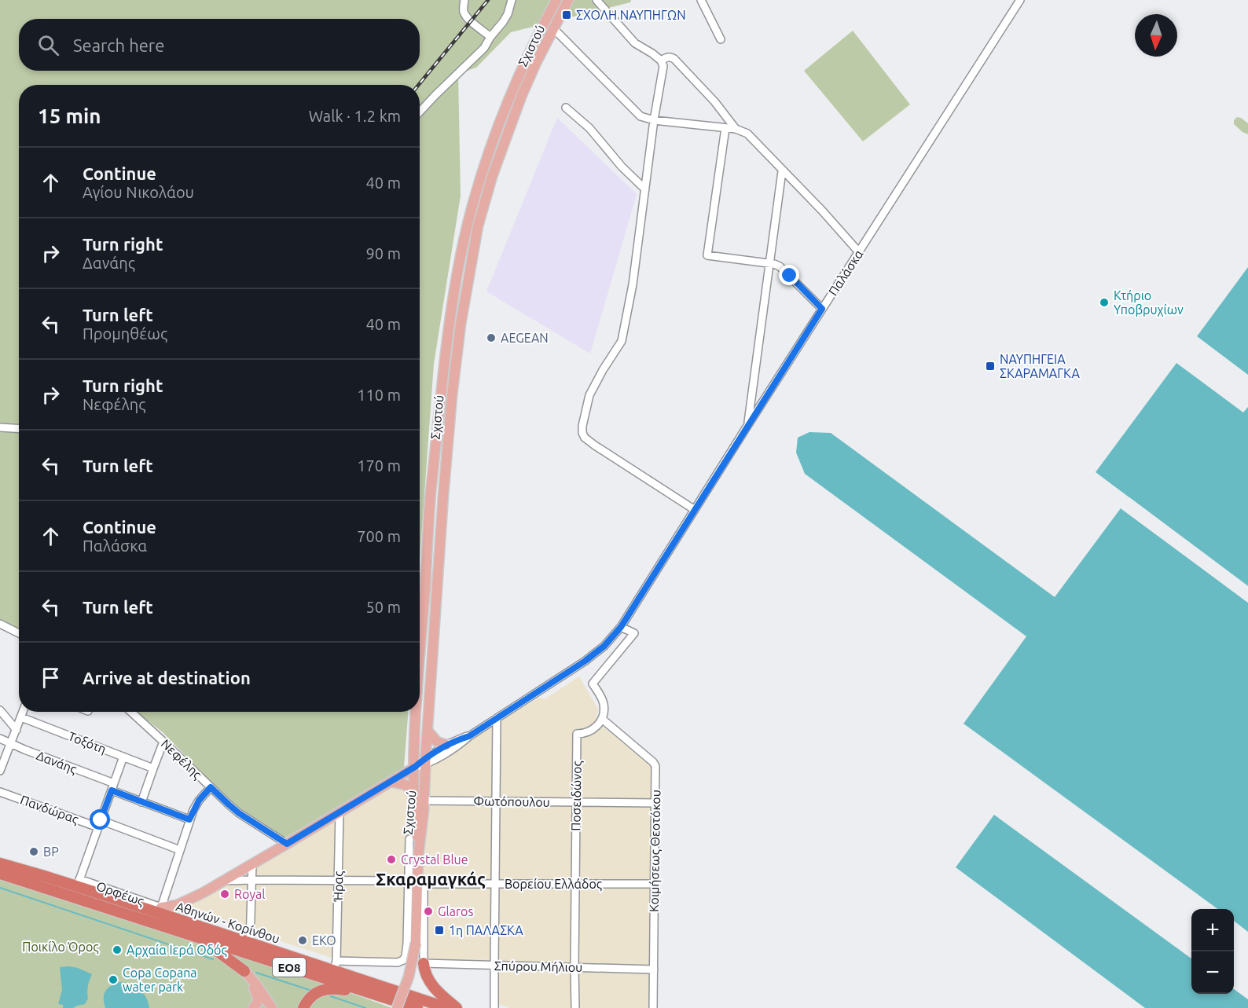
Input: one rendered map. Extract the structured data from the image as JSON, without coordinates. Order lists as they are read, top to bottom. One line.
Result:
{"streets":{"highway":["Αθηνών - Κορίνθου","ΕΟ8"],"main road":["Σχιστού"],"street":["Παλάσκα","Τοξότη","Νεφέλης","Δανάης","Ποσειδώνος","Φωτόπουλου","Πανδώρας","Κοιμήσεως Θεοτόκου","Βορείου Ελλάδος","Ήρας","Ορφέως","Σπύρου Μήλιου"]},"crossings":[["Σχιστού","Παλάσκα"],["Σχιστού","Φωτόπουλου"],["Σχιστού","Ήρας"],["Σχιστού","Αθηνών - Κορίνθου"],["Ποσειδώνος","Φωτόπουλου"],["Ποσειδώνος","Κοιμήσεως Θεοτόκου"],["Ποσειδώνος","Βορείου Ελλάδος"],["Ποσειδώνος","Σπύρου Μήλιου"],["Φωτόπουλου","Κοιμήσεως Θεοτόκου"],["Κοιμήσεως Θεοτόκου","Βορείου Ελλάδος"],["Κοιμήσεως Θεοτόκου","Σπύρου Μήλιου"],["Ήρας","Αθηνών - Κορίνθου"],["Ορφέως","Αθηνών - Κορίνθου"]],"districts":["Σκαραμαγκάς"],"parks":["Ποικίλο Όρος"],"places":{"transit":["ΣΧΟΛΗ ΝΑΥΠΗΓΩΝ","ΝΑΥΠΗΓΕΙΑ ΣΚΑΡΑΜΑΓΚΑ","1η ΠΑΛΑΣΚΑ"],"other":["Κτήριο Υποβρυχίων","AEGEAN","BP","Crystal Blue","Royal","Glaros","EKO","Αρχαία Ιερά Οδός","Copa Copana water park"]},"north":"bottom","page":{"search":"Search here","heading":["15 min","Walk · 1.2 km"],"list":[["Continue","Αγίου Νικολάου","40 m"],["Turn right","Δανάης","90 m"],["Turn left","Προμηθέως","40 m"],["Turn right","Νεφέλης","110 m"],["Turn left","170 m"],["Continue","Παλάσκα","700 m"],["Turn left","50 m"],"Arrive at destination"],"map_buttons":["+","−"]}}
